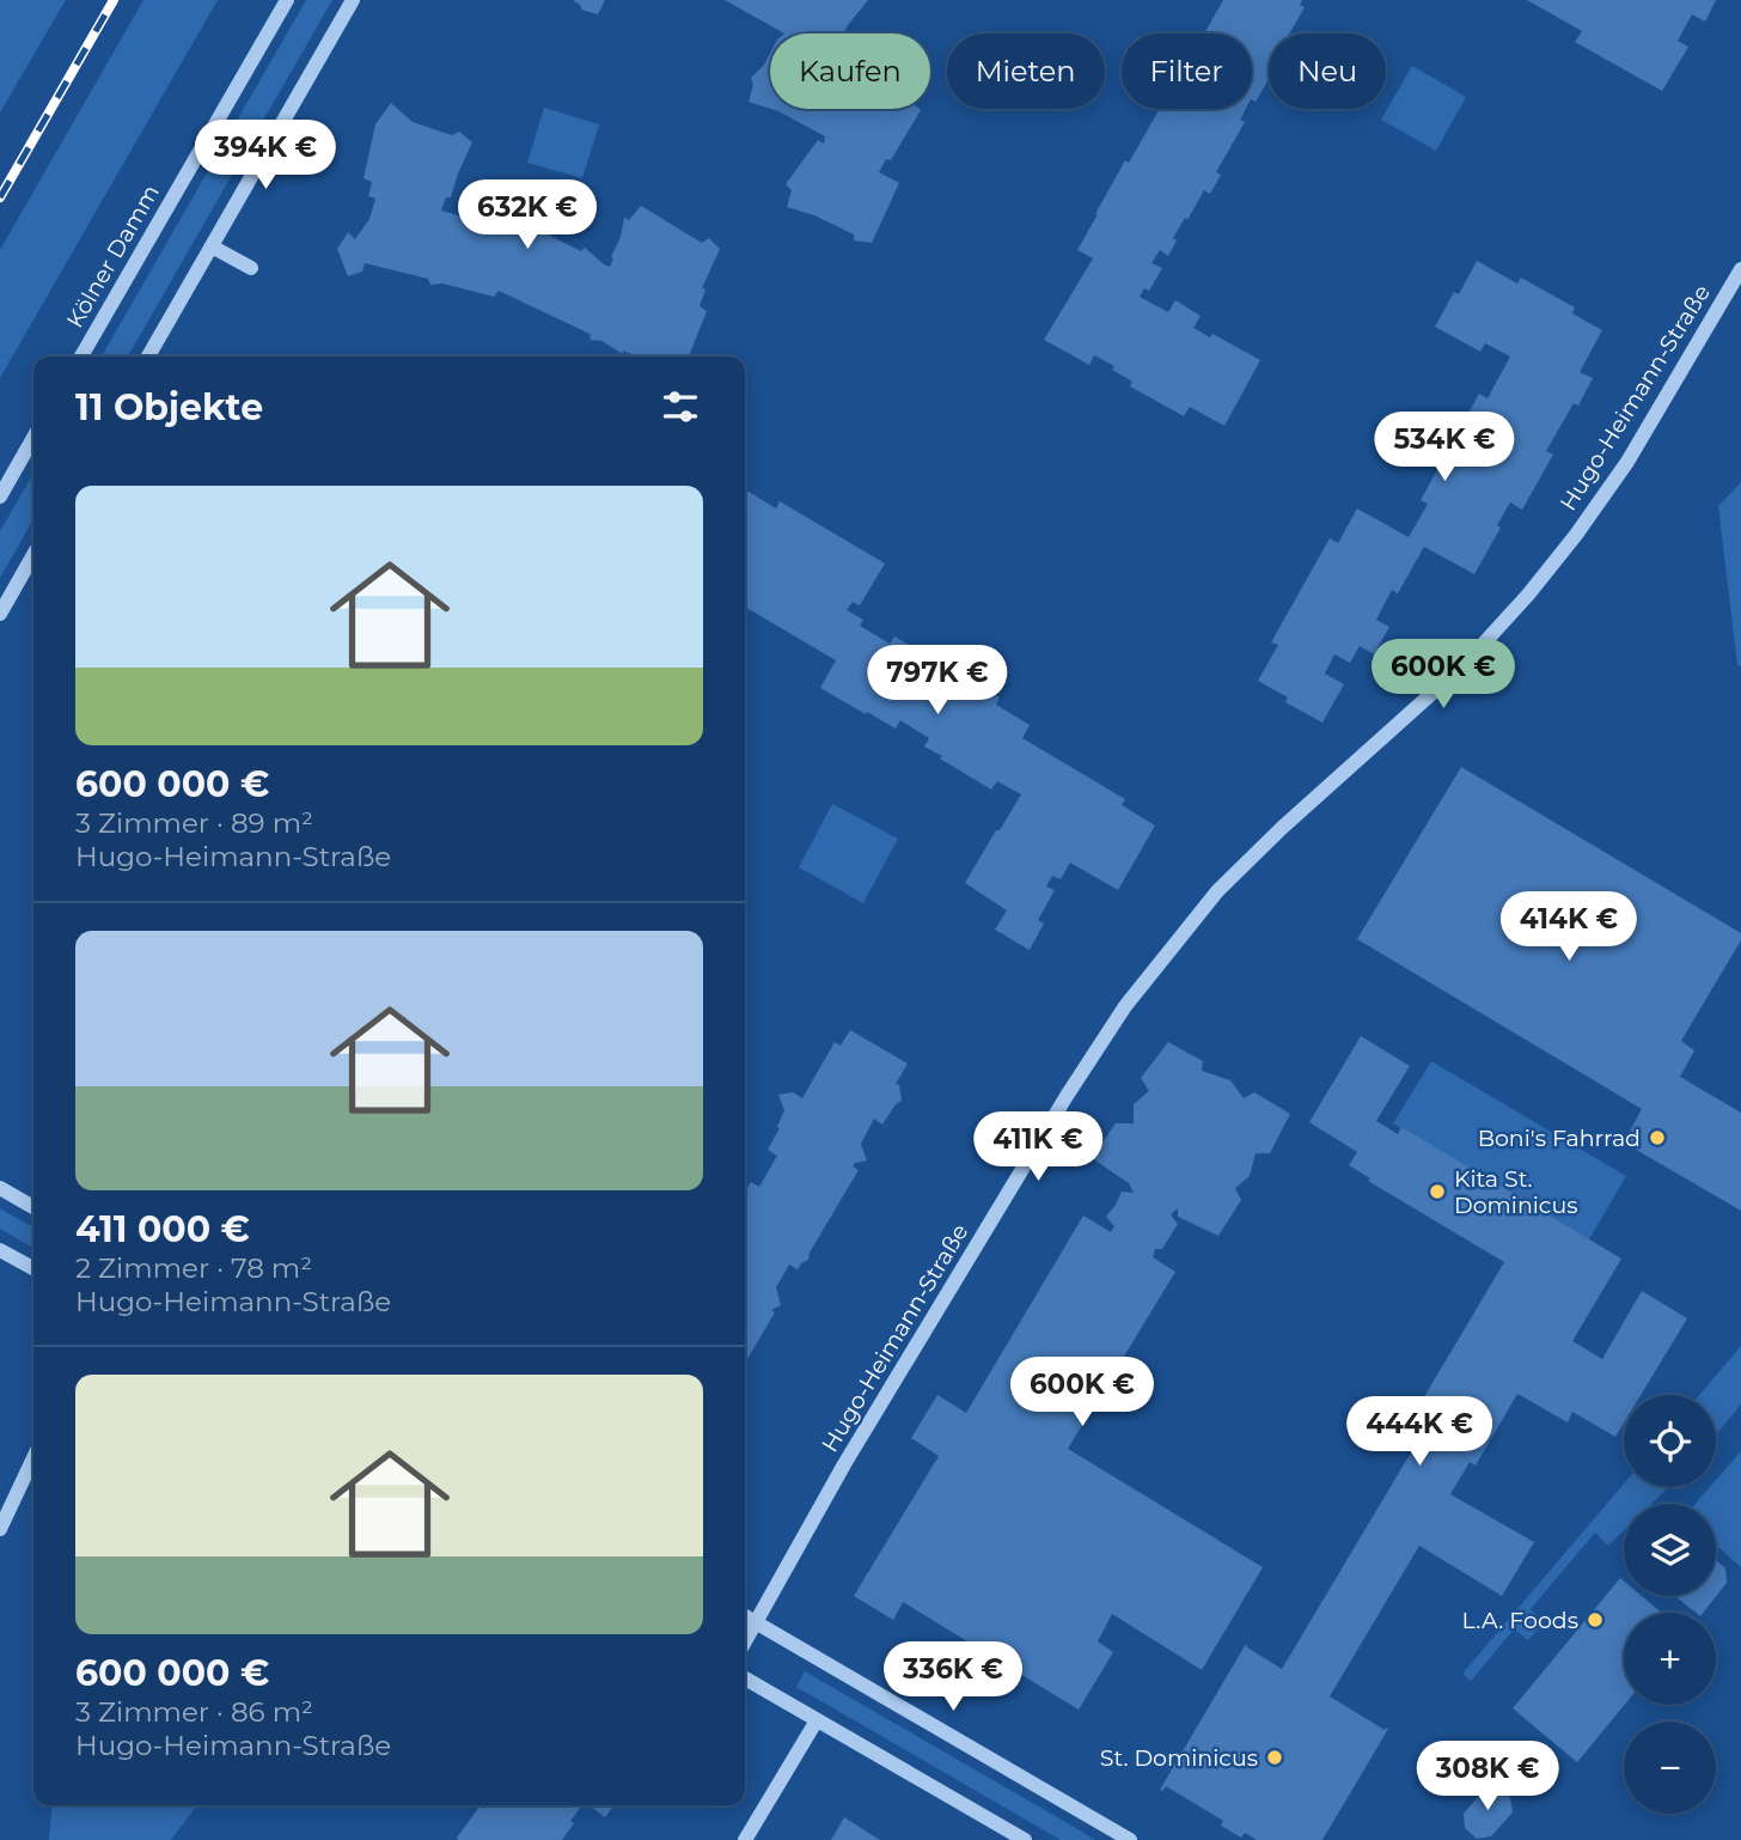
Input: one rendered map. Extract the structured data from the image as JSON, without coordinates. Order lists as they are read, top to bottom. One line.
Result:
{"streets":{"street":["Kölner Damm","Hugo-Heimann-Straße"]},"places":["Boni's Fahrrad","Kita St. Dominicus","L.A. Foods","St. Dominicus"],"page":{"chip":["Kaufen","Mieten","Filter","Neu"],"price":["394K €","632K €","534K €","600K €","797K €","414K €","411K €","600K €","444K €","336K €","308K €"],"heading":"11 Objekte","list":[{"name":"600 000 €","note":"3 Zimmer · 89 m² · Hugo-Heimann-Straße"},{"name":"411 000 €","note":"2 Zimmer · 78 m² · Hugo-Heimann-Straße"},{"name":"600 000 €","note":"3 Zimmer · 86 m² · Hugo-Heimann-Straße"}],"map_buttons":["+","−"]}}
